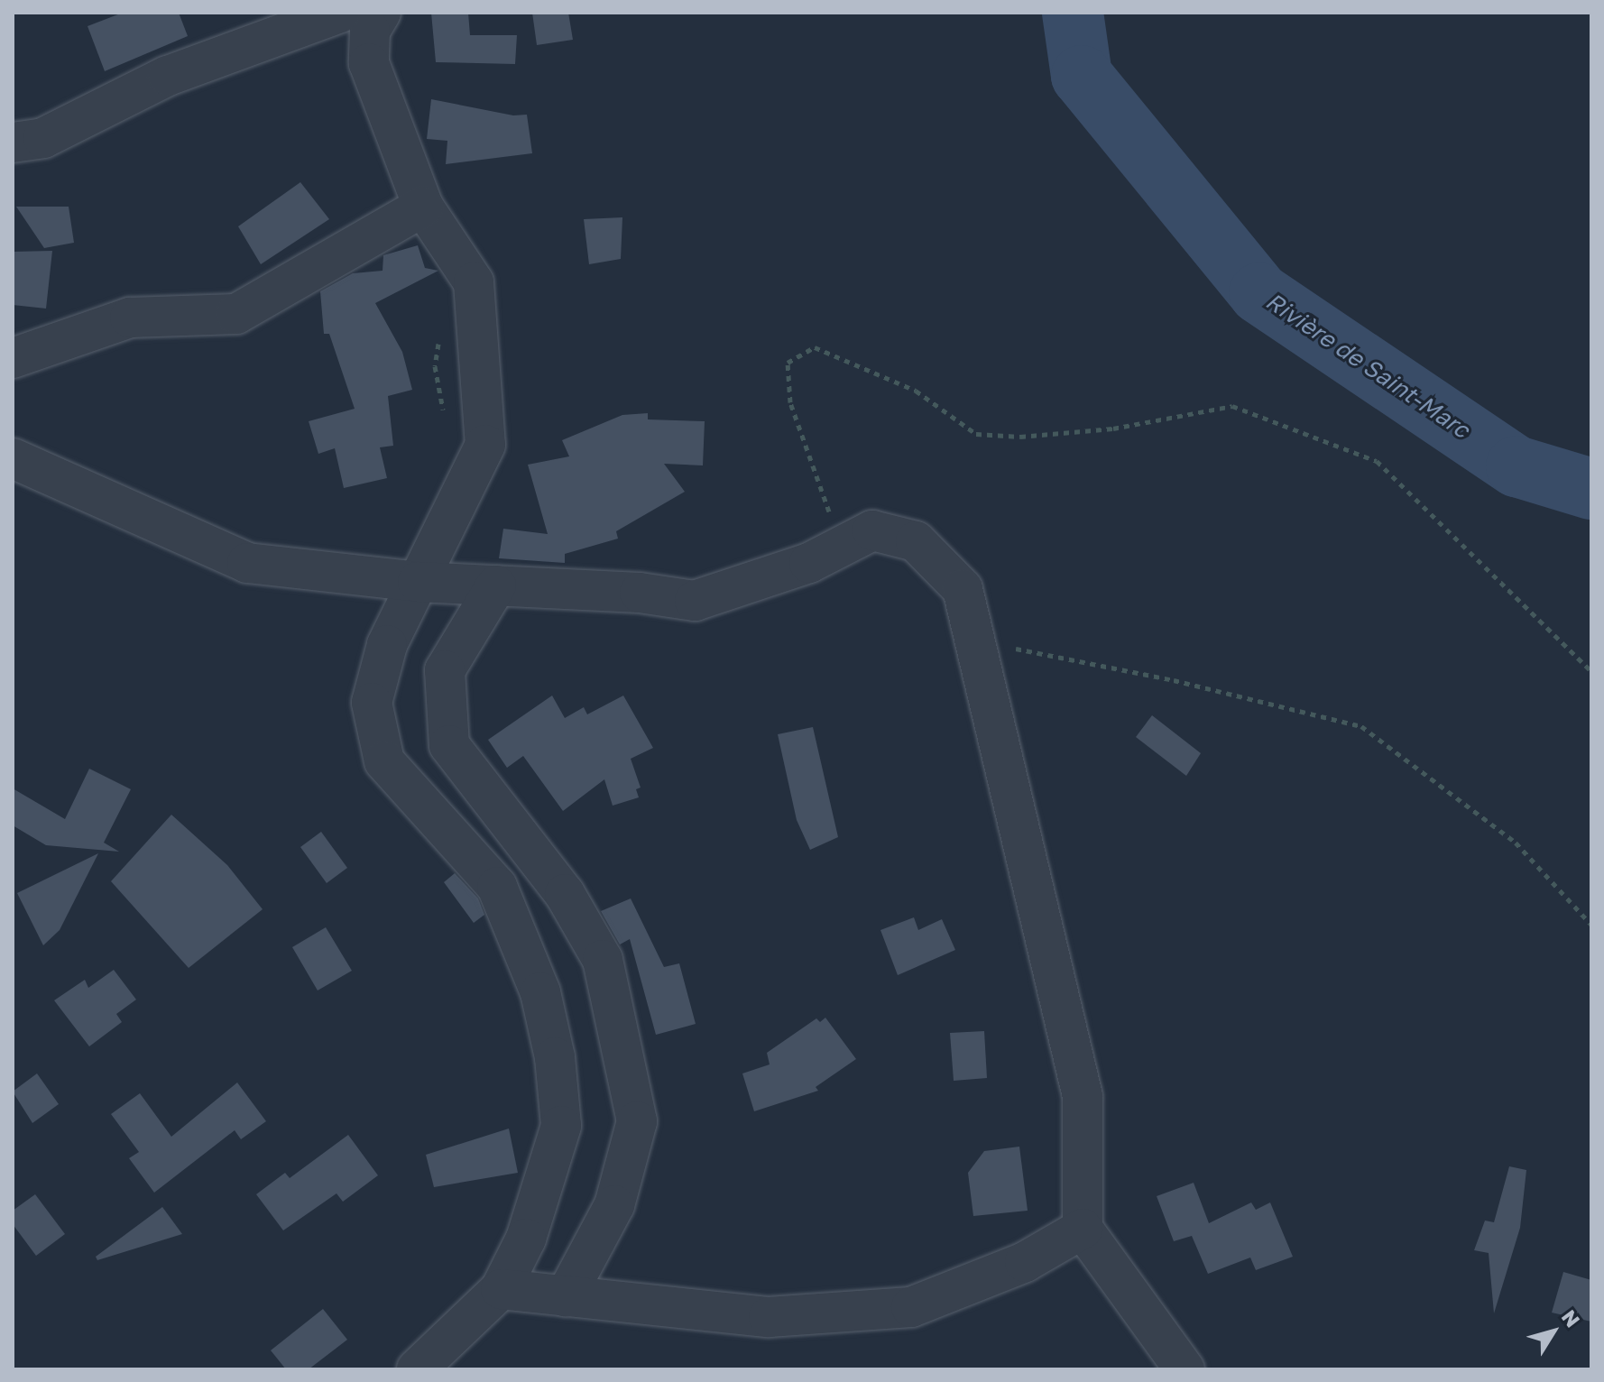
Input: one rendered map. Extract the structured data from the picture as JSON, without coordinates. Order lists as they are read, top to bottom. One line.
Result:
{"water":["Rivière de Saint-Marc"],"north":"top right"}
